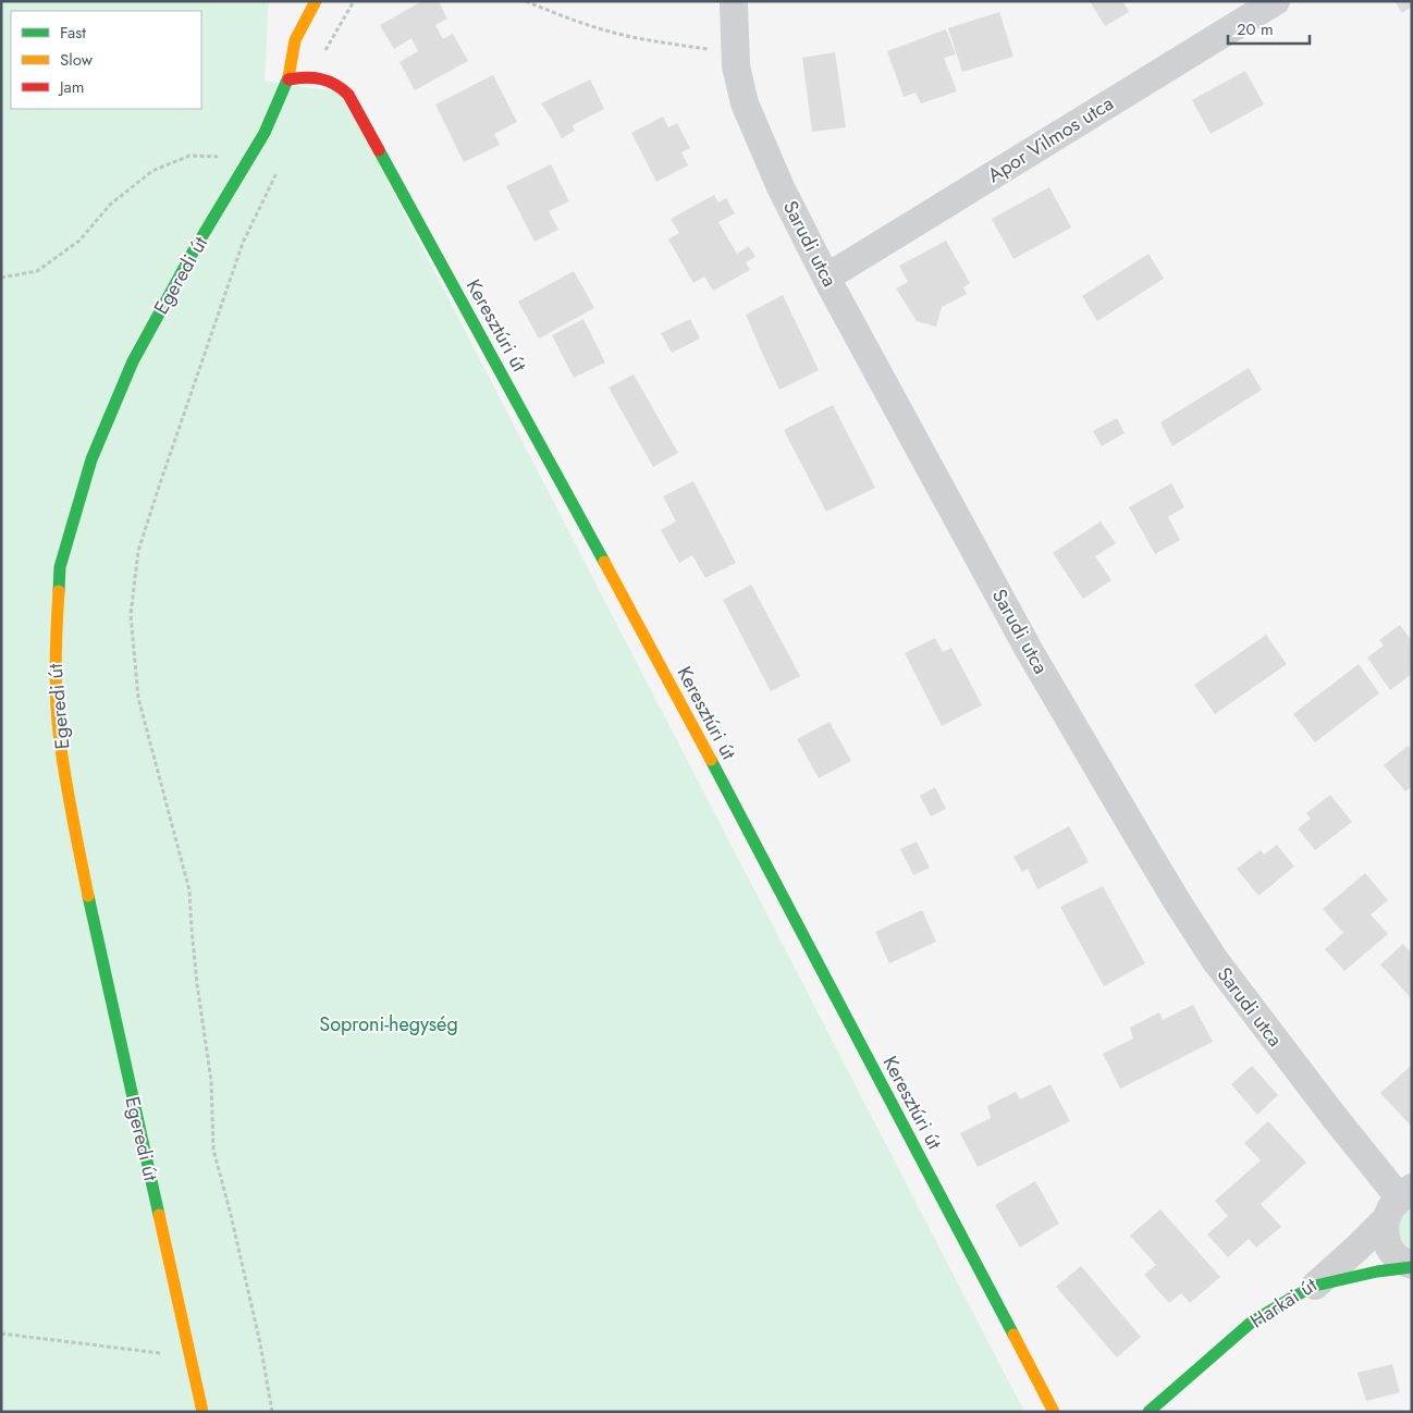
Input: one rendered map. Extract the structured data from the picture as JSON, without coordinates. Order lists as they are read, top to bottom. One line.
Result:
{"streets":{"street":["Apor Vilmos utca","Sarudi utca","Egeredi út","Keresztúri út","Harkai út"]},"crossings":[["Apor Vilmos utca","Sarudi utca"],["Sarudi utca","Harkai út"],["Egeredi út","Keresztúri út"]],"parks":["Soproni-hegység"],"legend":["Fast","Slow","Jam"],"scale_bar":"20 m"}
